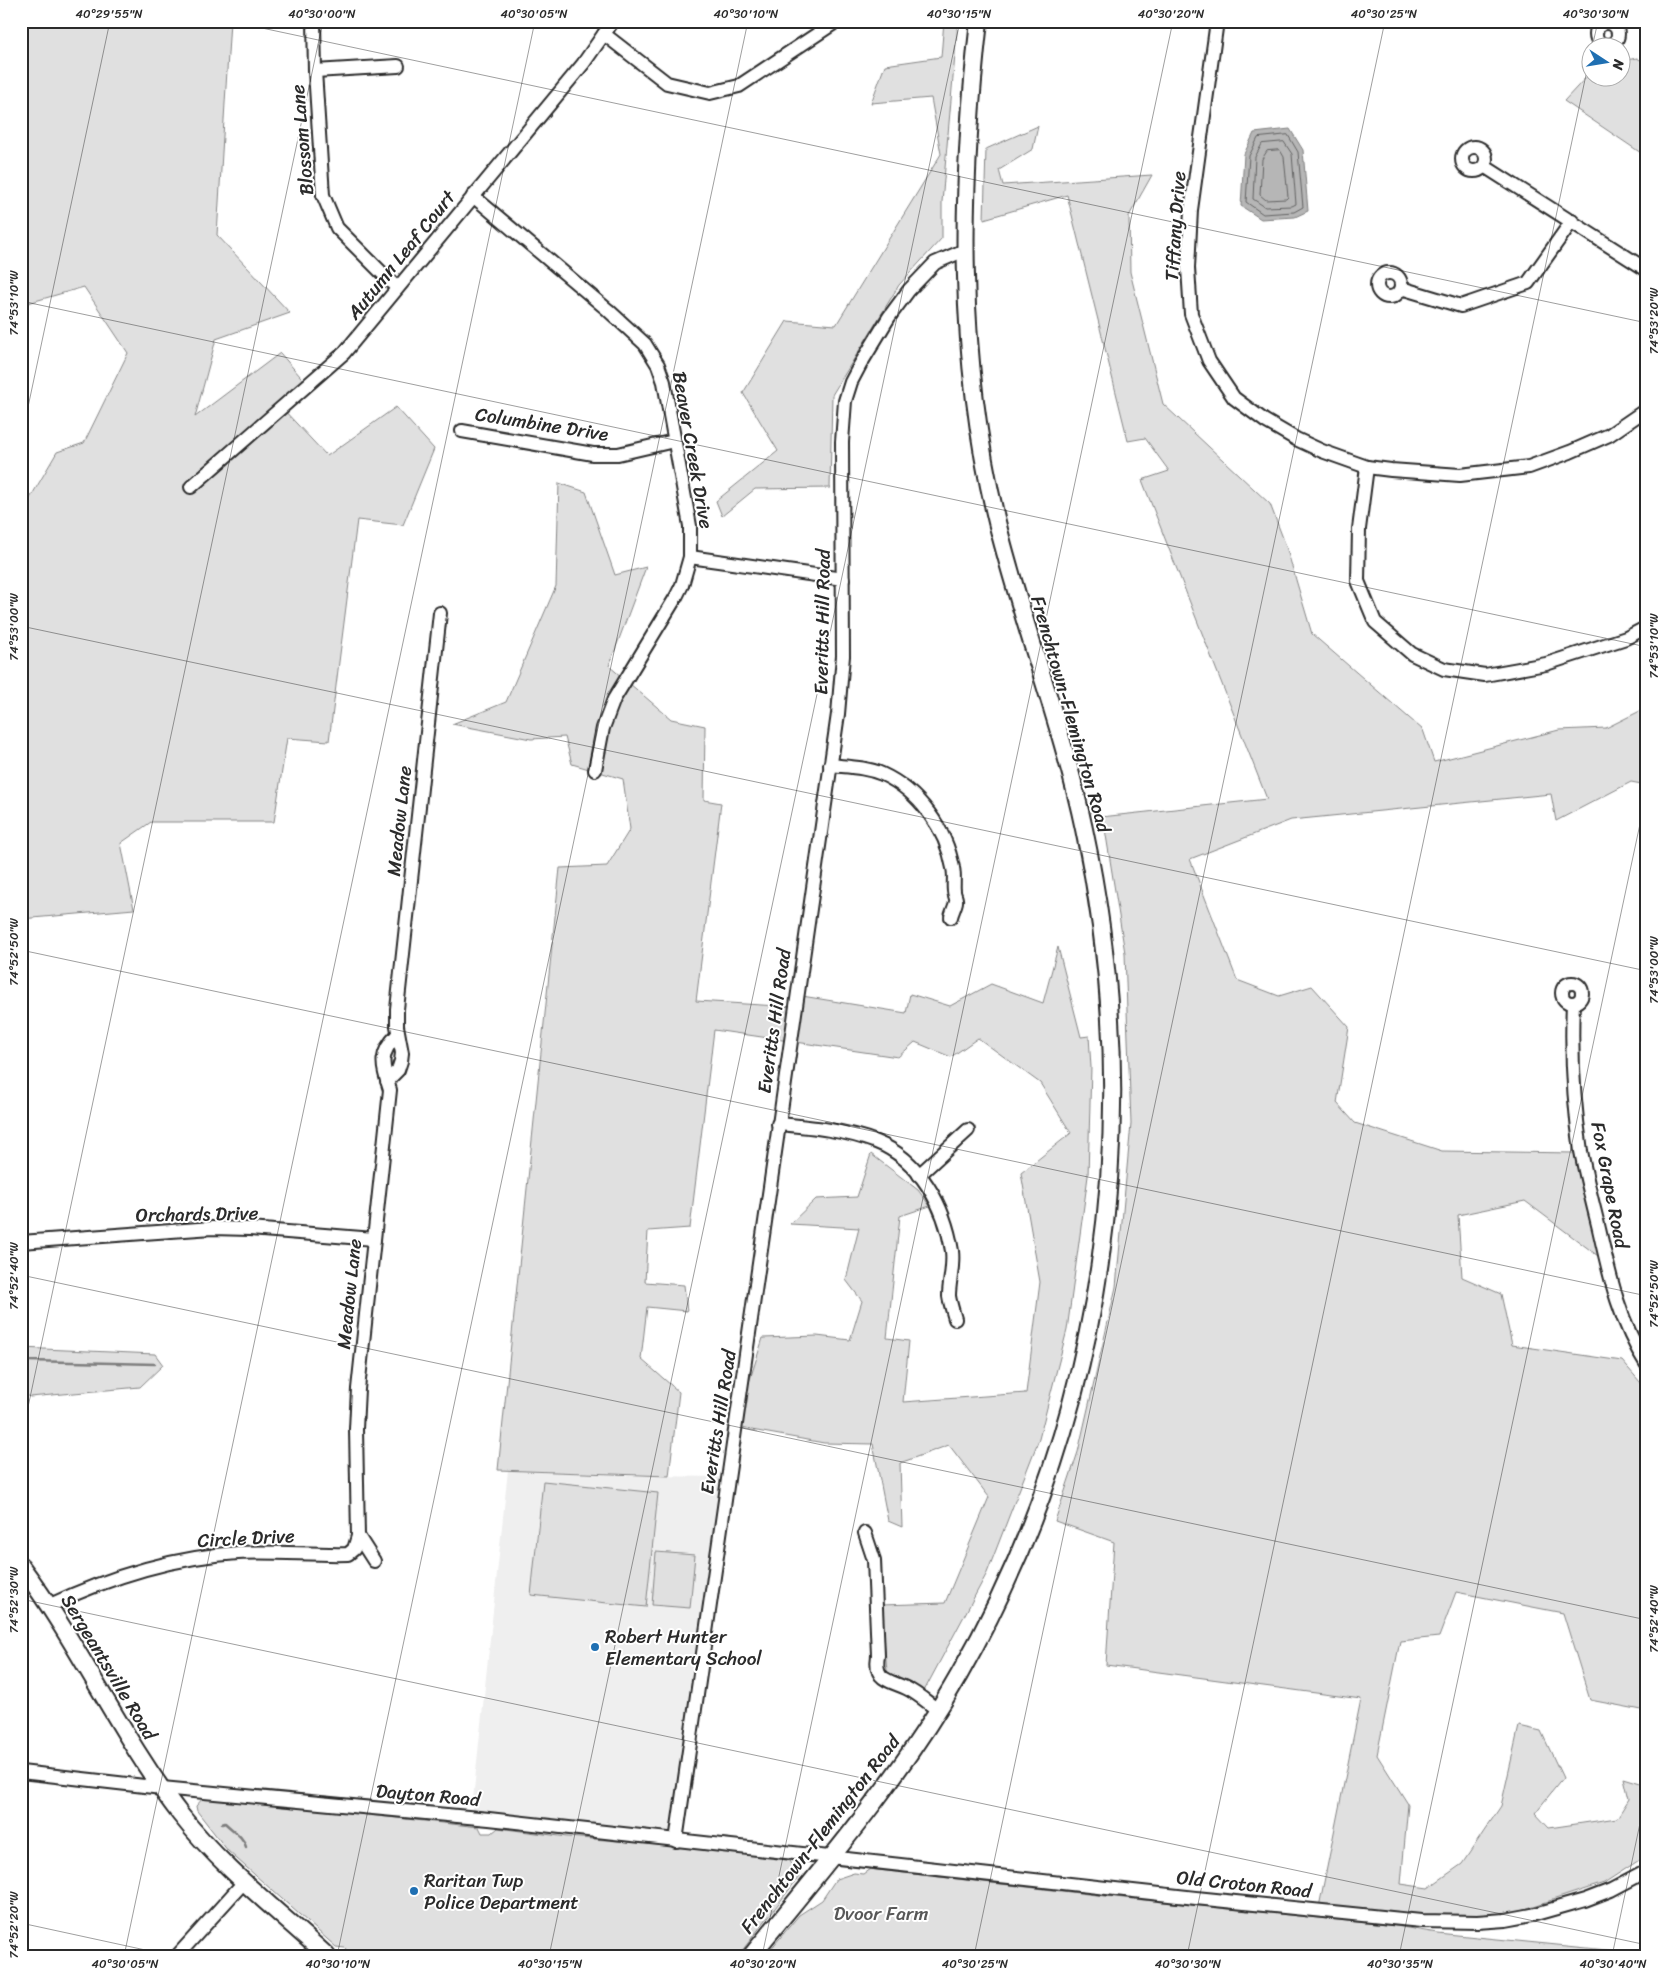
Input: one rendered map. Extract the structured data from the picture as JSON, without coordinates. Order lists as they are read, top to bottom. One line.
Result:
{"streets":{"main road":["Frenchtown-Flemington Road","Sergeantsville Road"],"street":["Blossom Lane","Tiffany Drive","Autumn Leaf Court","Columbine Drive","Beaver Creek Drive","Everitts Hill Road","Meadow Lane","Fox Grape Road","Orchards Drive","Circle Drive","Dayton Road","Old Croton Road"]},"crossings":[["Blossom Lane","Autumn Leaf Court"],["Autumn Leaf Court","Beaver Creek Drive"],["Columbine Drive","Beaver Creek Drive"],["Everitts Hill Road","Frenchtown-Flemington Road"],["Everitts Hill Road","Dayton Road"],["Frenchtown-Flemington Road","Dayton Road"],["Frenchtown-Flemington Road","Old Croton Road"],["Meadow Lane","Orchards Drive"],["Meadow Lane","Circle Drive"],["Circle Drive","Sergeantsville Road"],["Sergeantsville Road","Dayton Road"],["Dayton Road","Old Croton Road"]],"parks":["Dvoor Farm"],"places":["Robert Hunter Elementary School","Raritan Twp Police Department"],"north":"right","coordinates":["40°29'55\"N","40°30'00\"N","40°30'05\"N","40°30'10\"N","40°30'15\"N","40°30'20\"N","40°30'25\"N","40°30'30\"N","74°53'10\"W","74°53'20\"W","74°53'00\"W","74°52'50\"W","74°52'40\"W","74°52'30\"W","74°52'20\"W","40°30'35\"N","40°30'40\"N"]}
